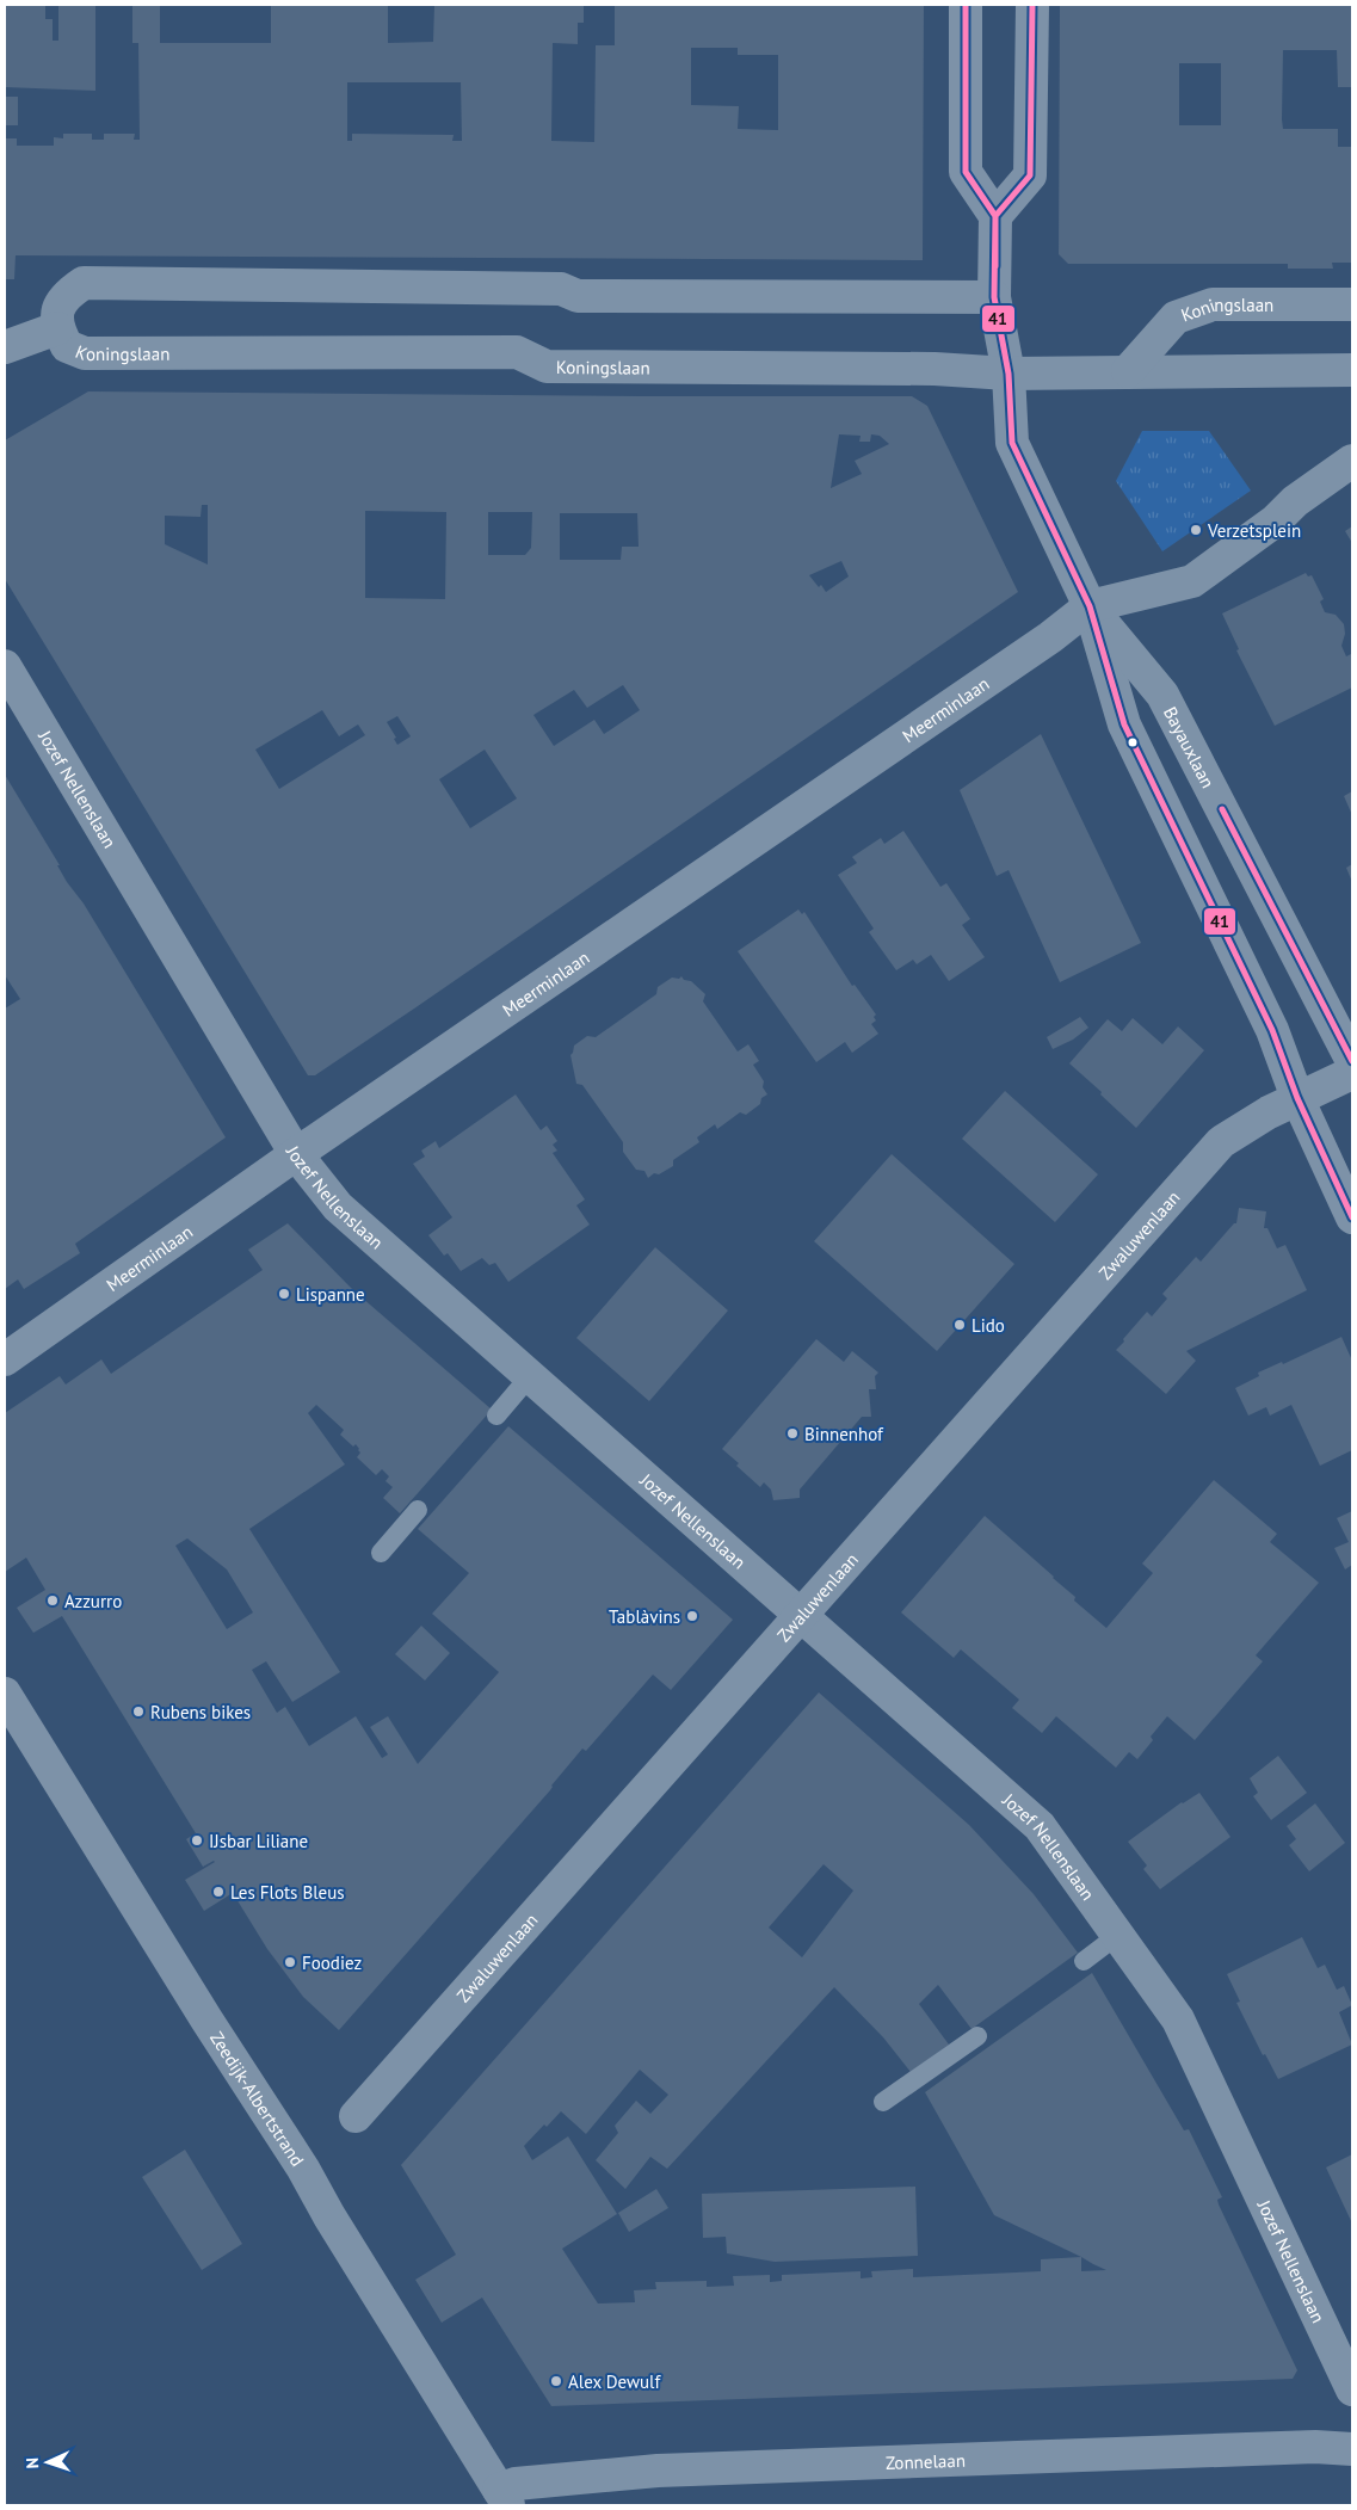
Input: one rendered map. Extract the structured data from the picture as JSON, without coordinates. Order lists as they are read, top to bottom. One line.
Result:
{"streets":{"street":["Koningslaan","Meerminlaan","Bayauxlaan","Jozef Nellenslaan","Zwaluwenlaan","Zeedijk-Albertstrand","Zonnelaan"]},"crossings":[["Koningslaan","Bayauxlaan"],["Meerminlaan","Bayauxlaan"],["Meerminlaan","Jozef Nellenslaan"],["Bayauxlaan","Zwaluwenlaan"],["Jozef Nellenslaan","Zwaluwenlaan"],["Zeedijk-Albertstrand","Zonnelaan"]],"places":["Verzetsplein","Lispanne","Lido","Binnenhof","Azzurro","Tablàvins","Rubens bikes","IJsbar Liliane","Les Flots Bleus","Foodiez","Alex Dewulf"],"lines":["transit line 41"],"north":"left"}
